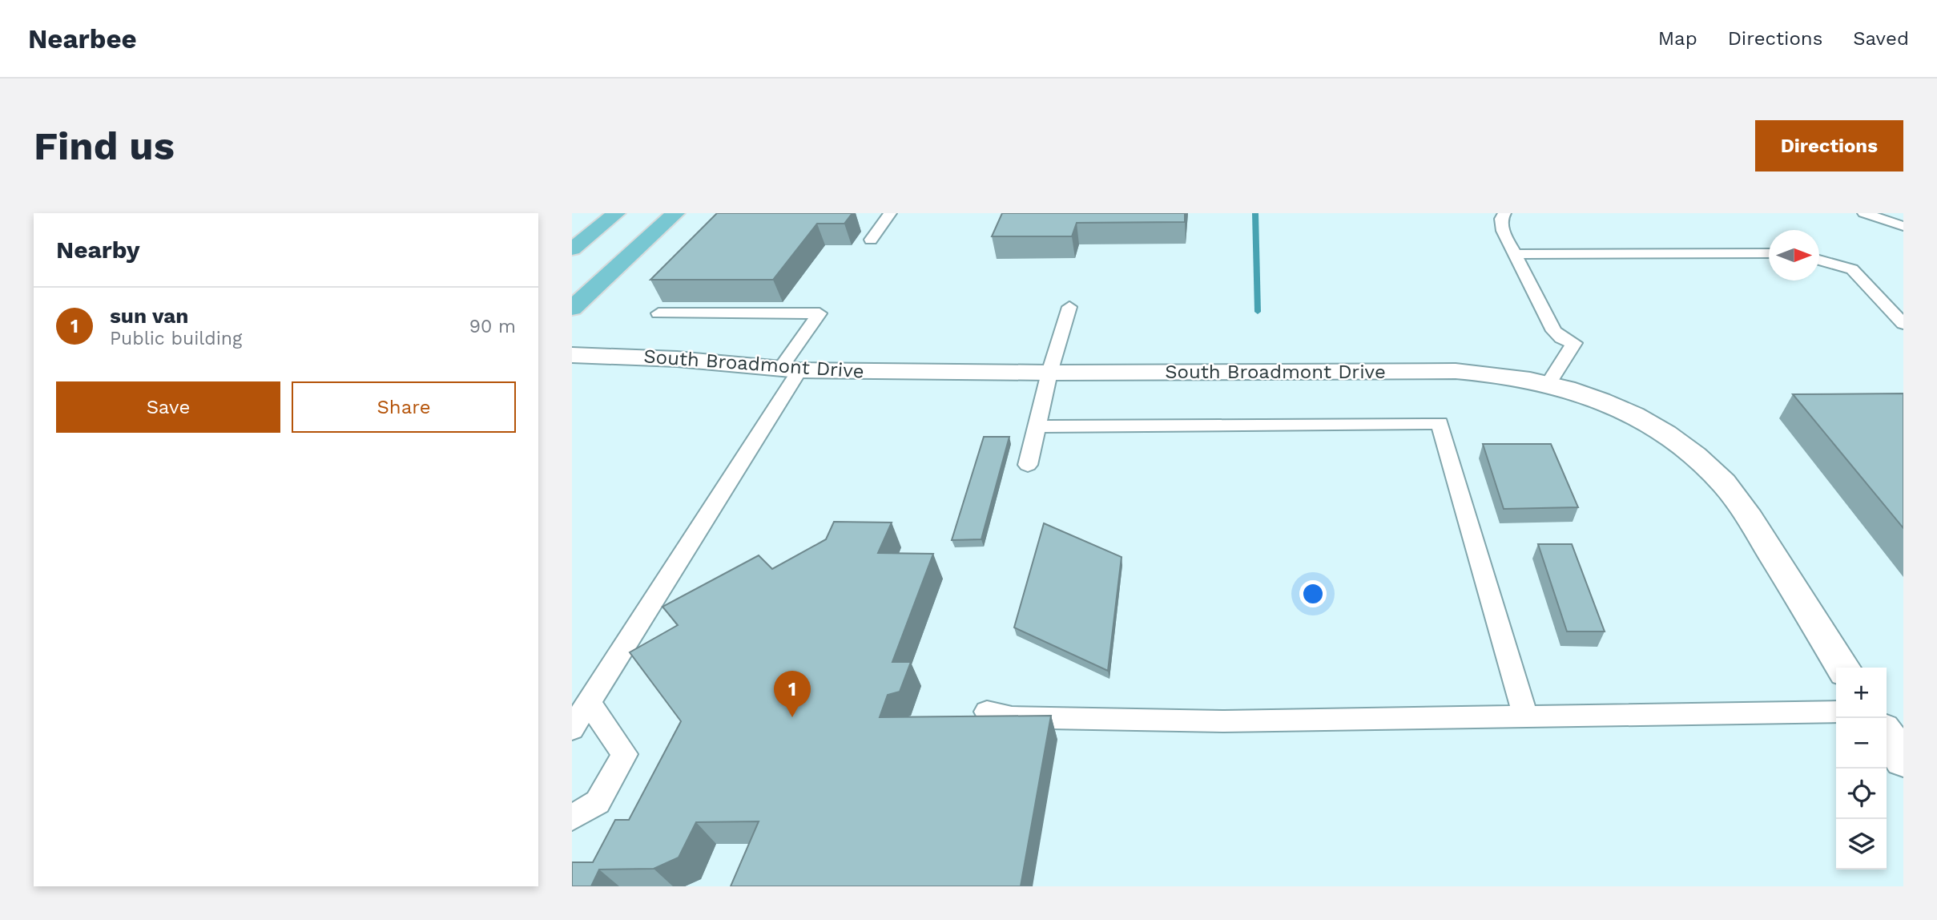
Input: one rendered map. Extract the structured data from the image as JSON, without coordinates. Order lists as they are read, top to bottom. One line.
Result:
{"streets":{"street":["South Broadmont Drive"]},"north":"right","page":{"header":"Nearbee","nav":["Map","Directions","Saved"],"buttons":["Directions",["Save","Share"]],"title":"Find us","heading":"Nearby","list":[{"mark":"1","name":"sun van","note":"Public building","value":"90 m"}],"map_buttons":["+","−"],"pins":"1"}}
